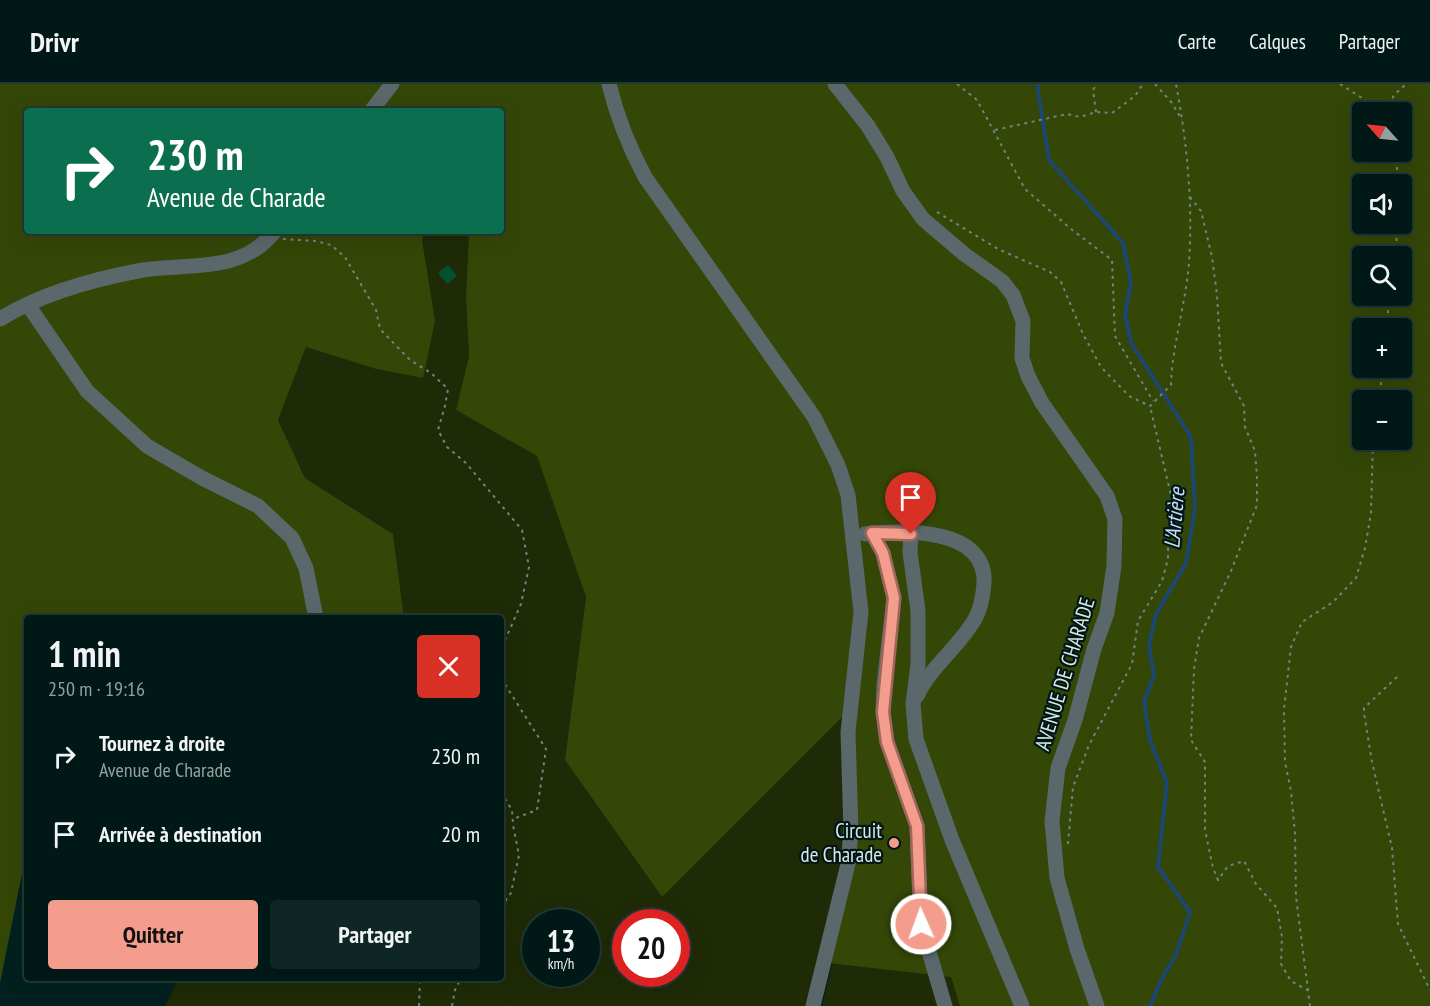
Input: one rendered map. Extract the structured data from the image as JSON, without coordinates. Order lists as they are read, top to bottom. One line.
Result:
{"streets":{"street":["AVENUE DE CHARADE"]},"water":["L'Artière"],"places":["Circuit de Charade"],"north":"top left","page":{"header":"Drivr","nav":["Carte","Calques","Partager"],"map_buttons":["+","−"],"turn":["230 m","Avenue de Charade"],"heading":["1 min","250 m · 19:16"],"list":[{"name":"Tournez à droite","note":"Avenue de Charade","value":"230 m"},{"name":"Arrivée à destination","value":"20 m"}],"buttons":["Quitter","Partager"],"speed":"13 km/h","limit":"20"}}
